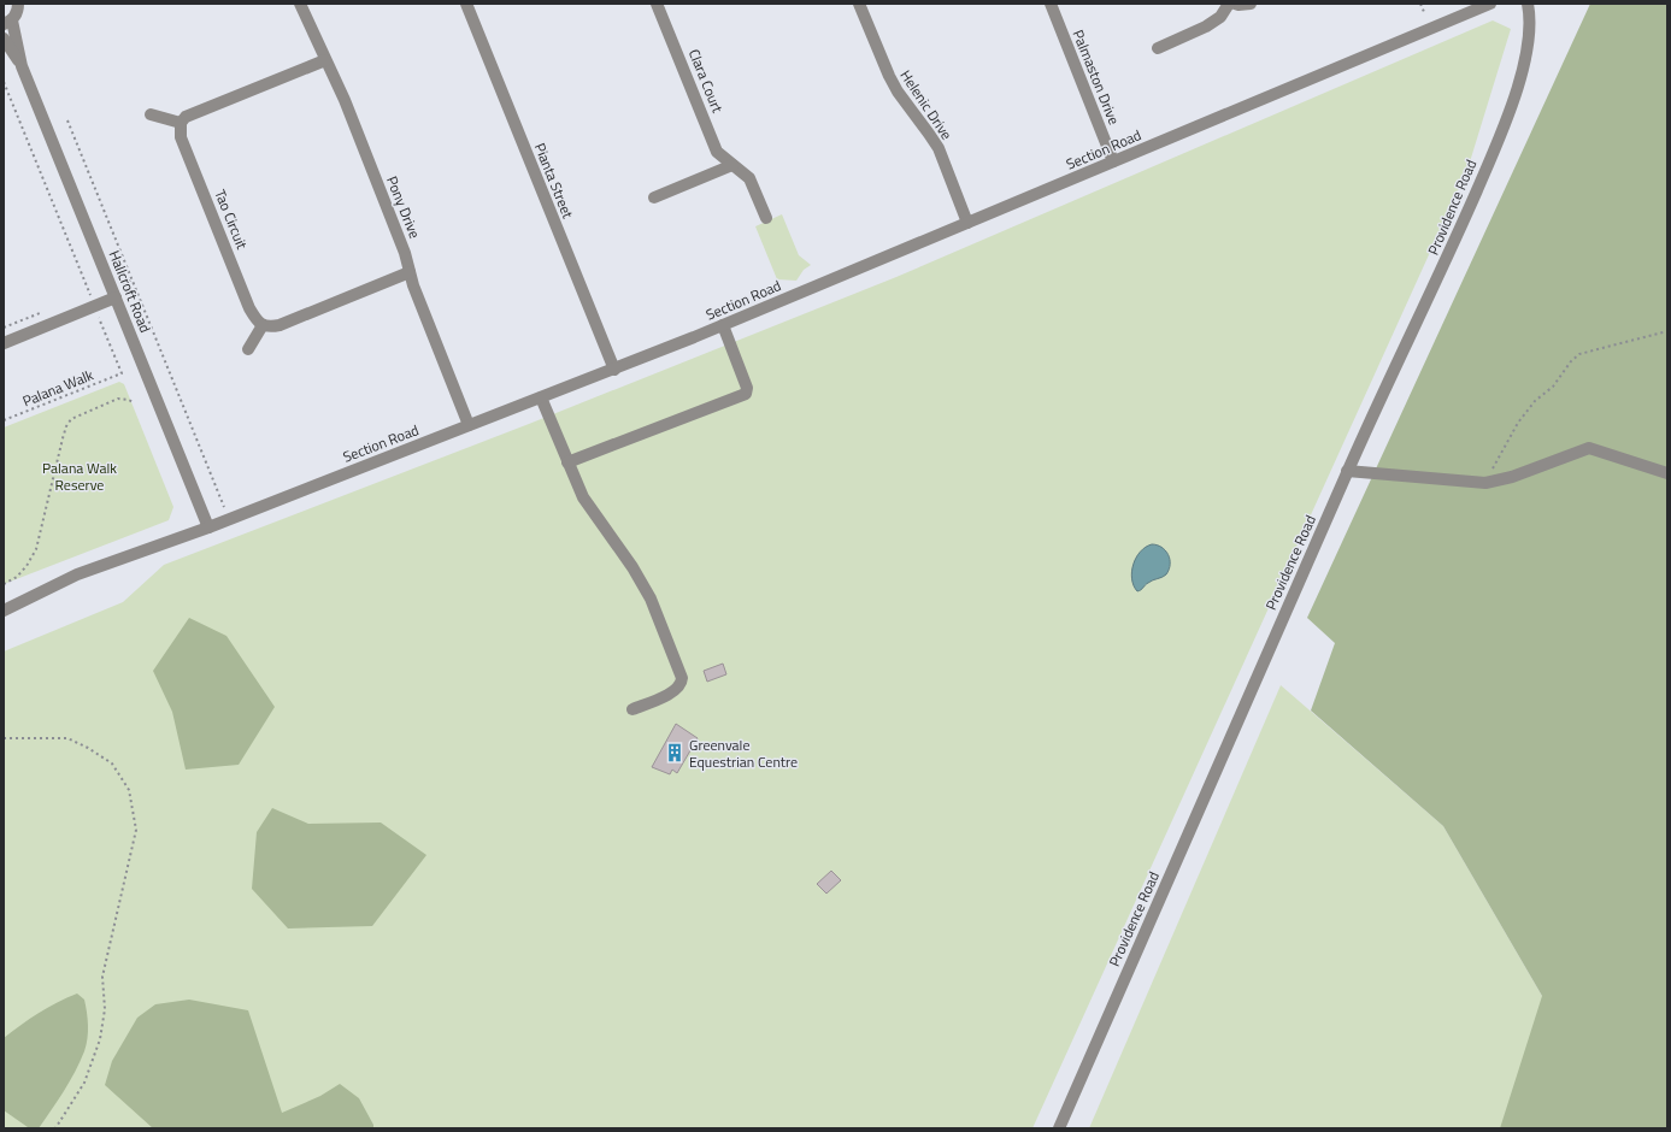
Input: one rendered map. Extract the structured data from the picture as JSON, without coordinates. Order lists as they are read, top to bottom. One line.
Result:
{"streets":{"street":["Palmaston Drive","Clara Court","Helenic Drive","Section Road","Pianta Street","Pony Drive","Providence Road","Tao Circuit","Hallcroft Road"],"path":["Palana Walk"]},"crossings":[["Palmaston Drive","Section Road"],["Helenic Drive","Section Road"],["Section Road","Pianta Street"],["Section Road","Pony Drive"],["Section Road","Hallcroft Road"]],"parks":["Palana Walk Reserve"],"places":{"building":["Greenvale Equestrian Centre"]}}
